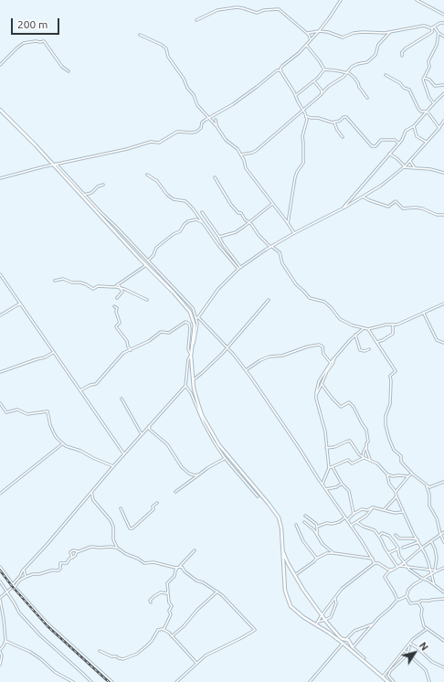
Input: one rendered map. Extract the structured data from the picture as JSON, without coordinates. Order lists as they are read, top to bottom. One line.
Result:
{"scale_bar":"200 m","north":"top right"}
